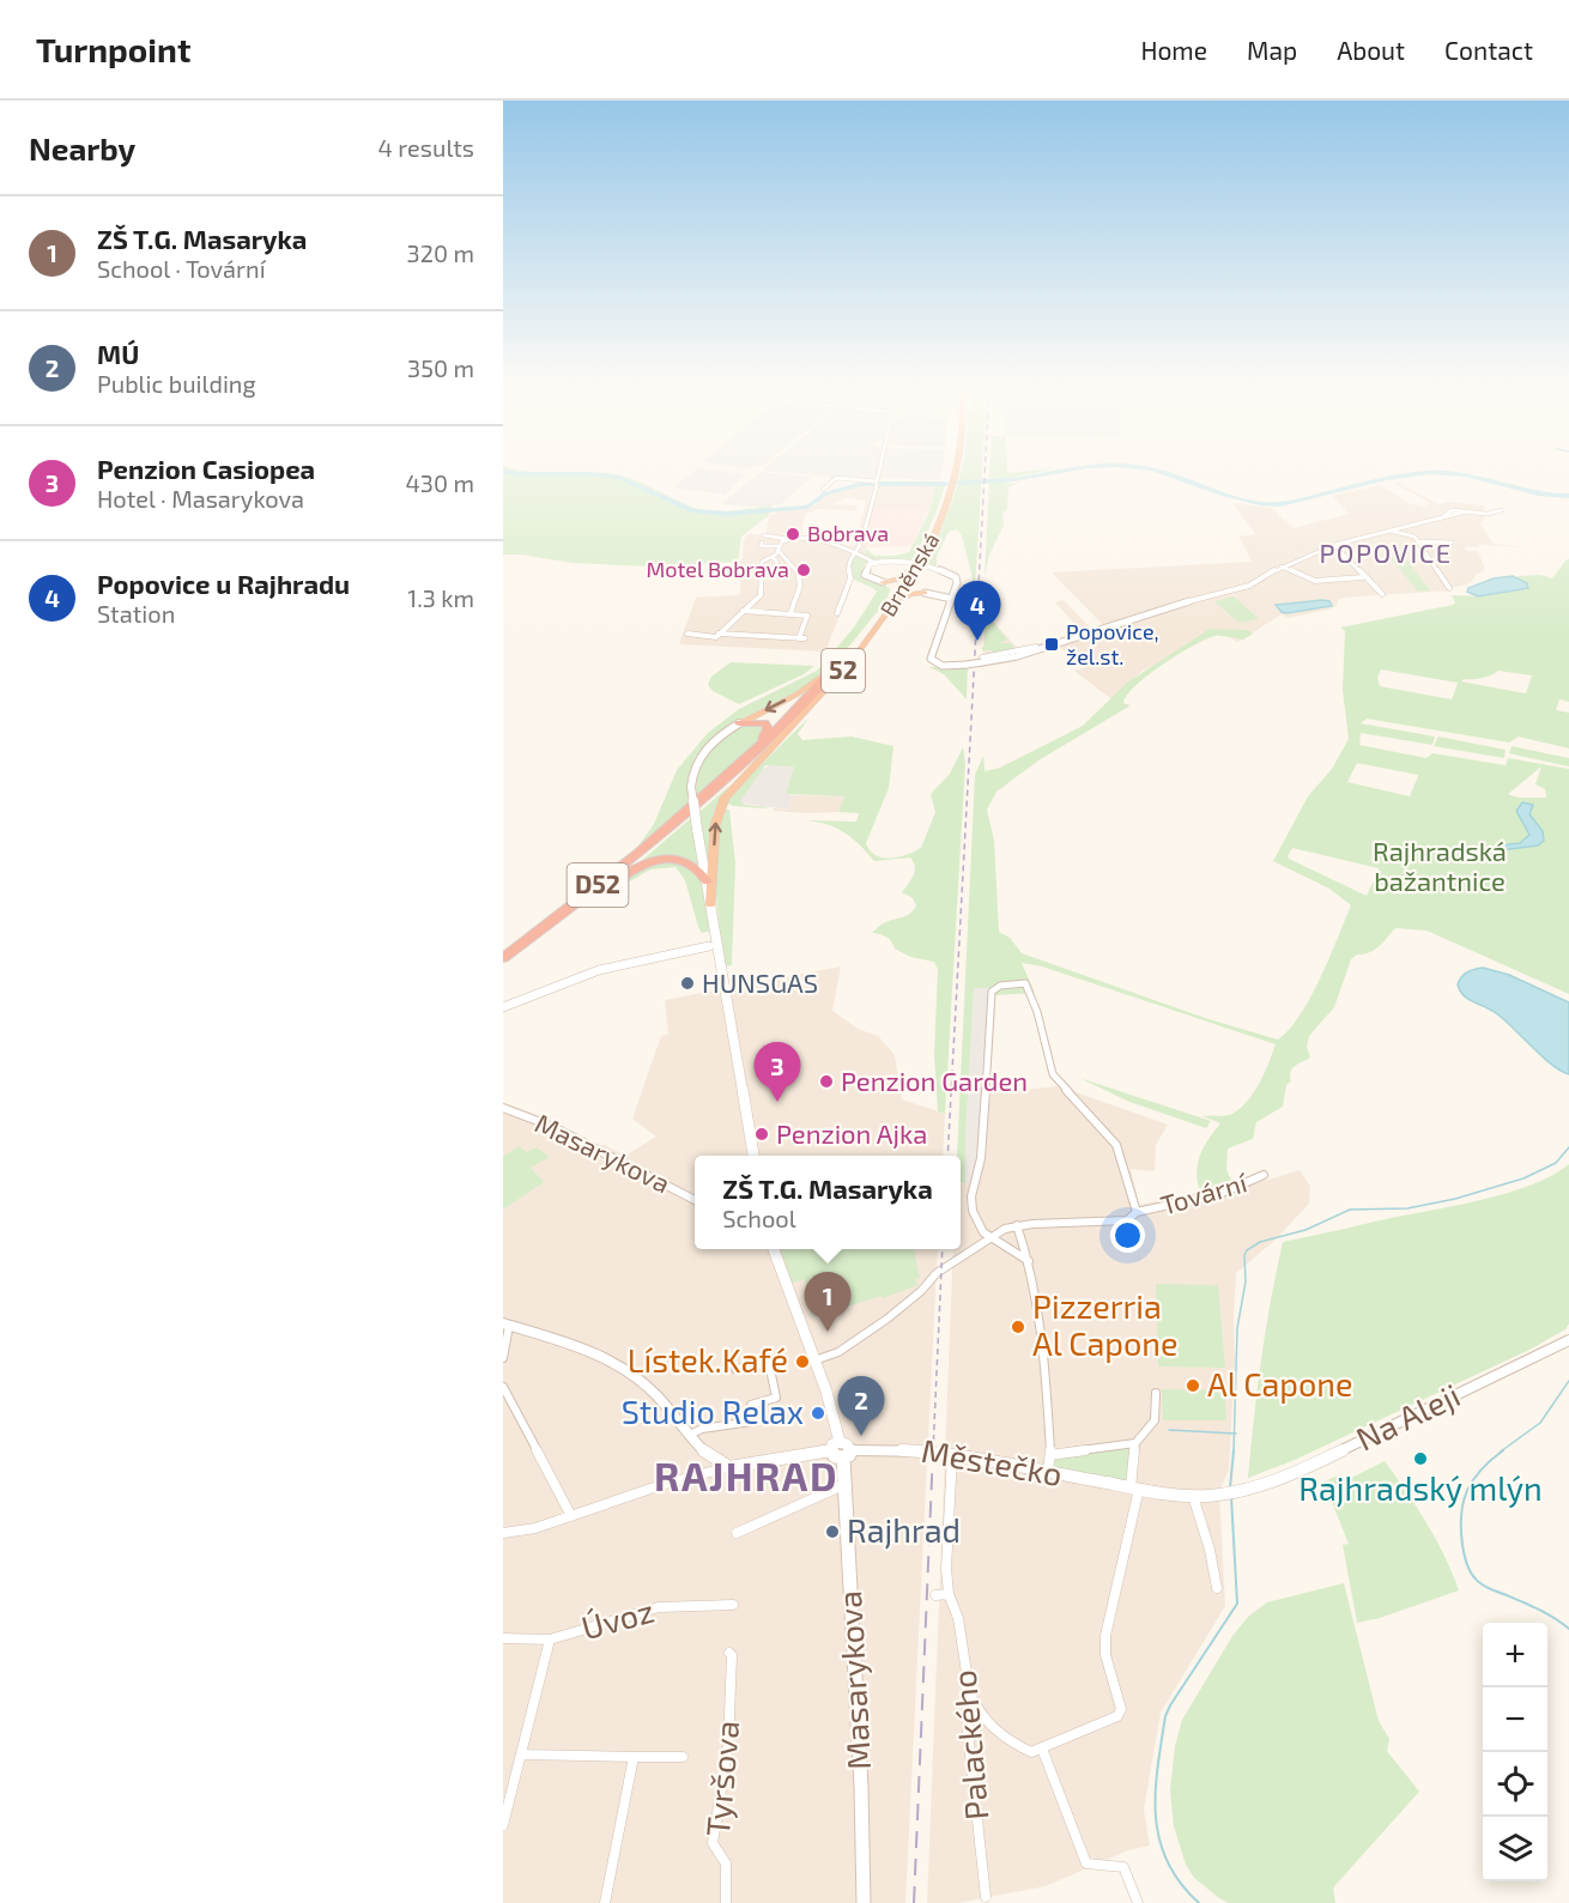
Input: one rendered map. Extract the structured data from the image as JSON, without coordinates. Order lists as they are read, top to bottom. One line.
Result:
{"streets":{"highway":["Brněnská","52","D52"],"main road":["Masarykova"],"street":["Tovární","Na Aleji","Městečko","Úvoz","Palackého","Tyršova"]},"crossings":[["Brněnská","D52"],["Masarykova","Tovární"],["Masarykova","Městečko"],["Na Aleji","Městečko"],["Městečko","Palackého"]],"districts":["POPOVICE","RAJHRAD"],"parks":["Rajhradská bažantnice"],"places":{"other":["Bobrava","Motel Bobrava","HUNSGAS","Penzion Garden","Penzion Ajka","Pizzerria Al Capone","Lístek.Kafé","Al Capone","Studio Relax","Rajhradský mlýn","Rajhrad"],"transit":["Popovice, žel.st."]},"page":{"header":"Turnpoint","nav":["Home","Map","About","Contact"],"heading":["Nearby","4 results"],"list":[{"mark":"1","name":"ZŠ T.G. Masaryka","note":"School · Tovární","value":"320 m"},{"mark":"2","name":"MÚ","note":"Public building","value":"350 m"},{"mark":"3","name":"Penzion Casiopea","note":"Hotel · Masarykova","value":"430 m"},{"mark":"4","name":"Popovice u Rajhradu","note":"Station","value":"1.3 km"}],"pins":["4","3","1","2"],"popup":["ZŠ T.G. Masaryka","School"],"map_buttons":["+","−"]}}
